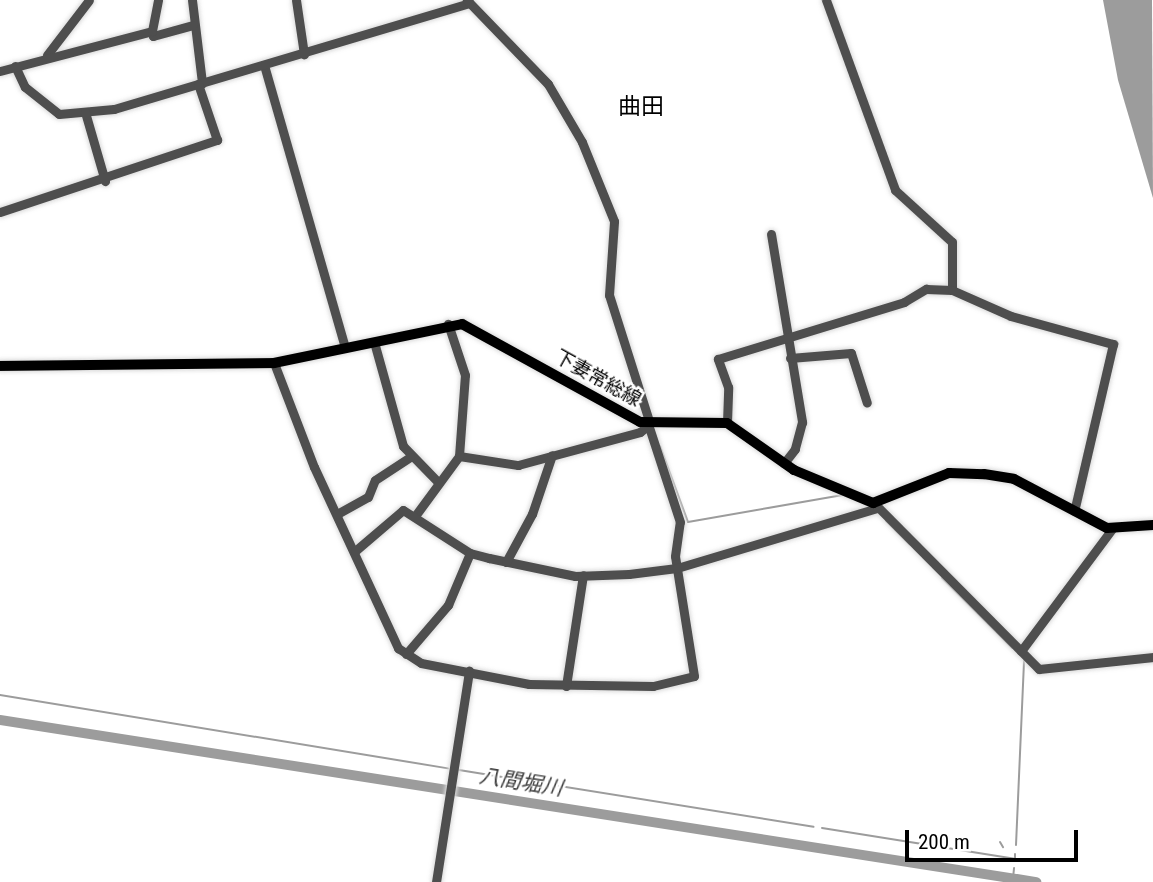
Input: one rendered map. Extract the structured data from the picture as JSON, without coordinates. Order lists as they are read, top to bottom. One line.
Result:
{"streets":{"main road":["下妻常総線"]},"districts":["曲田"],"water":["八間堀川"],"scale_bar":"200 m"}
